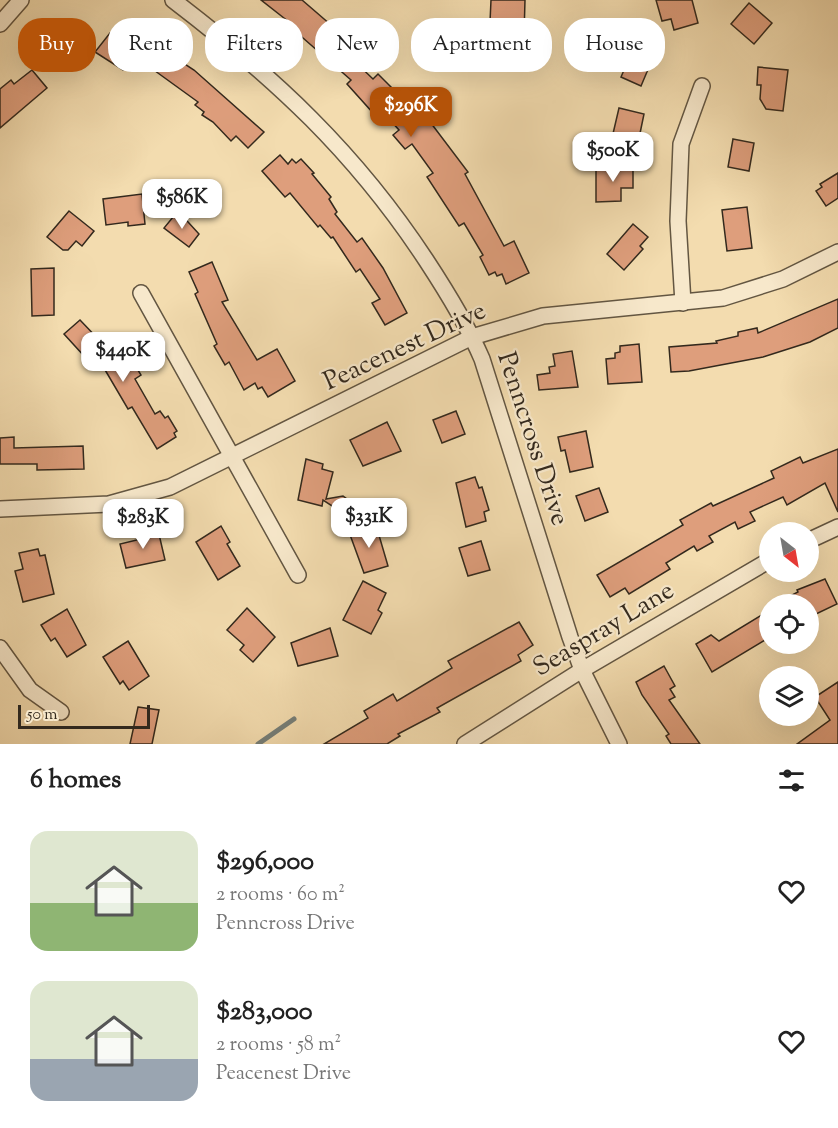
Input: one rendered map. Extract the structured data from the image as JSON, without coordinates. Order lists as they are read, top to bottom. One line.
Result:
{"streets":{"street":["Peacenest Drive","Penncross Drive","Seaspray Lane"]},"crossings":[["Peacenest Drive","Penncross Drive"],["Penncross Drive","Seaspray Lane"]],"scale_bar":"50 m","north":"bottom right","page":{"chip":["Buy","Rent","Filters","New","Apartment","House"],"price":["$296K","$500K","$586K","$440K","$331K","$283K"],"scale":"50 m","heading":"6 homes","list":[{"name":"$296,000","note":"2 rooms · 60 m² · Penncross Drive"},{"name":"$283,000","note":"2 rooms · 58 m² · Peacenest Drive"}]}}
